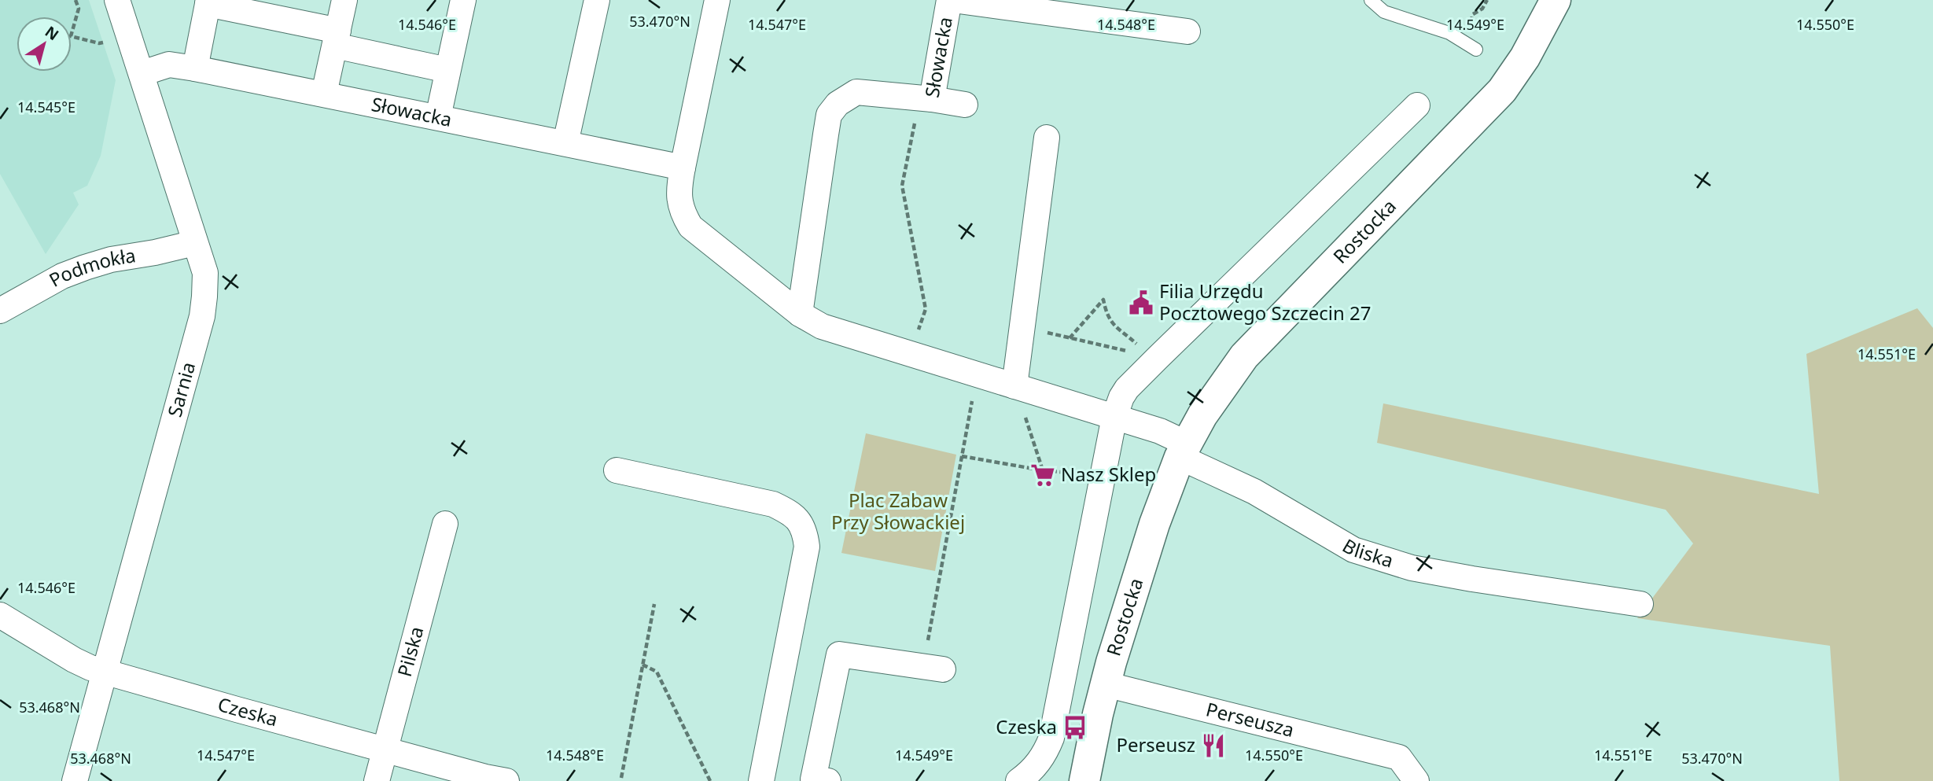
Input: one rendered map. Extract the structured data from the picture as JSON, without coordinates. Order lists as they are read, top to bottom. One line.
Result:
{"streets":{"street":["Słowacka","Rostocka","Podmokła","Sarnia","Bliska","Pilska","Czeska","Perseusza"]},"crossings":[["Słowacka","Sarnia"],["Rostocka","Bliska"],["Rostocka","Perseusza"],["Podmokła","Sarnia"],["Sarnia","Czeska"],["Pilska","Czeska"]],"parks":["Plac Zabaw Przy Słowackiej"],"places":{"public building":["Filia Urzędu Pocztowego Szczecin 27"],"supermarket":["Nasz Sklep"],"bus stop":["Czeska"],"restaurant":["Perseusz"]},"north":"top right","coordinates":["53.470°N","14.546°E","14.547°E","14.548°E","14.549°E","14.550°E","14.545°E","14.551°E","53.468°N"]}
